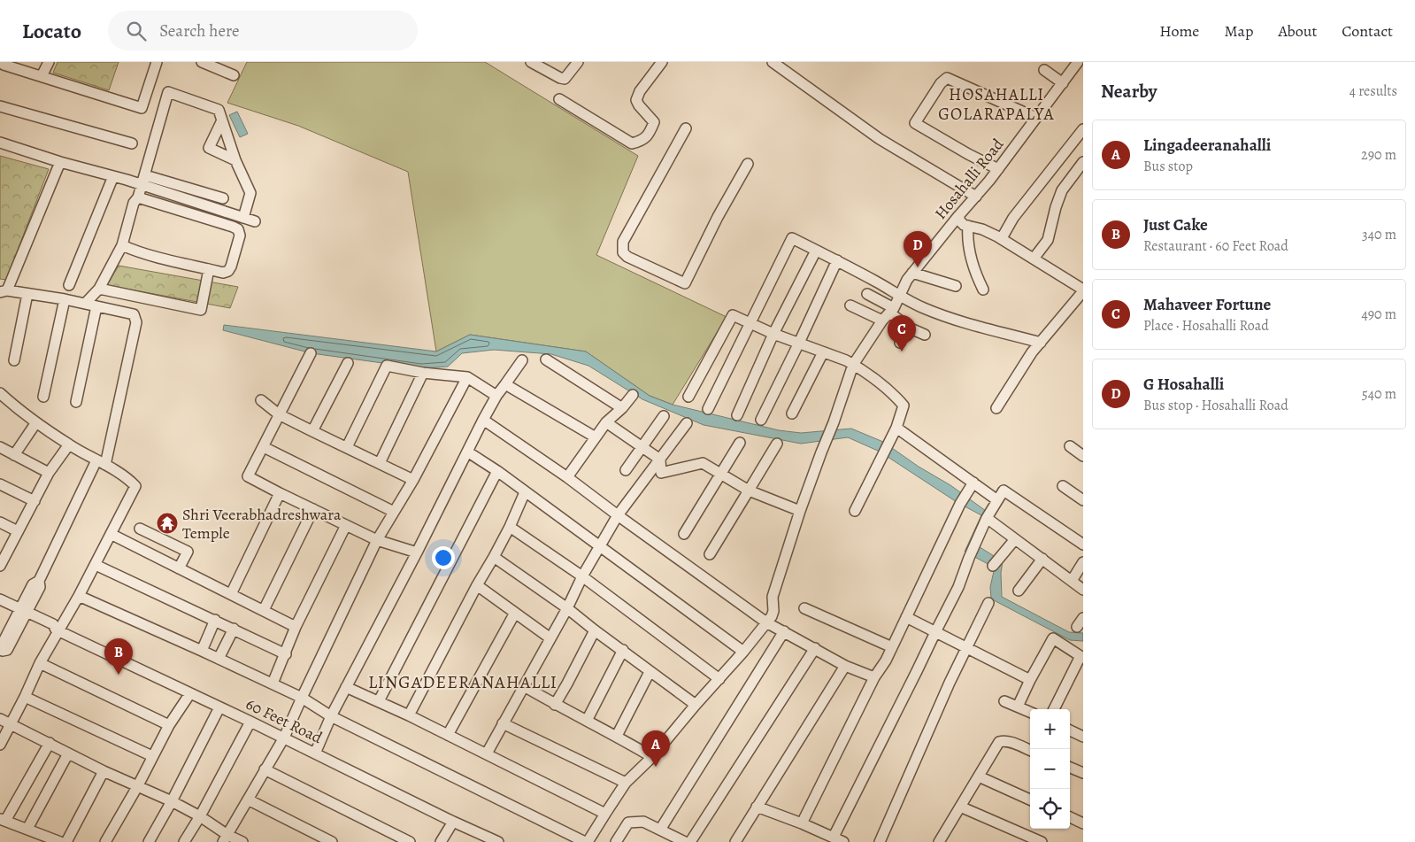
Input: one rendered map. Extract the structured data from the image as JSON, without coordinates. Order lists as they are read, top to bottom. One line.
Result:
{"streets":{"street":["Hosahalli Road","60 Feet Road"]},"districts":["HOSAHALLI GOLARAPALYA","LINGADEERANAHALLI"],"places":{"temple":["Shri Veerabhadreshwara Temple"]},"page":{"header":"Locato","search":"Search here","nav":["Home","Map","About","Contact"],"heading":["Nearby","4 results"],"list":[{"mark":"A","name":"Lingadeeranahalli","note":"Bus stop","value":"290 m"},{"mark":"B","name":"Just Cake","note":"Restaurant · 60 Feet Road","value":"340 m"},{"mark":"C","name":"Mahaveer Fortune","note":"Place · Hosahalli Road","value":"490 m"},{"mark":"D","name":"G Hosahalli","note":"Bus stop · Hosahalli Road","value":"540 m"}],"pins":["D","C","B","A"],"map_buttons":["+","−"]}}
